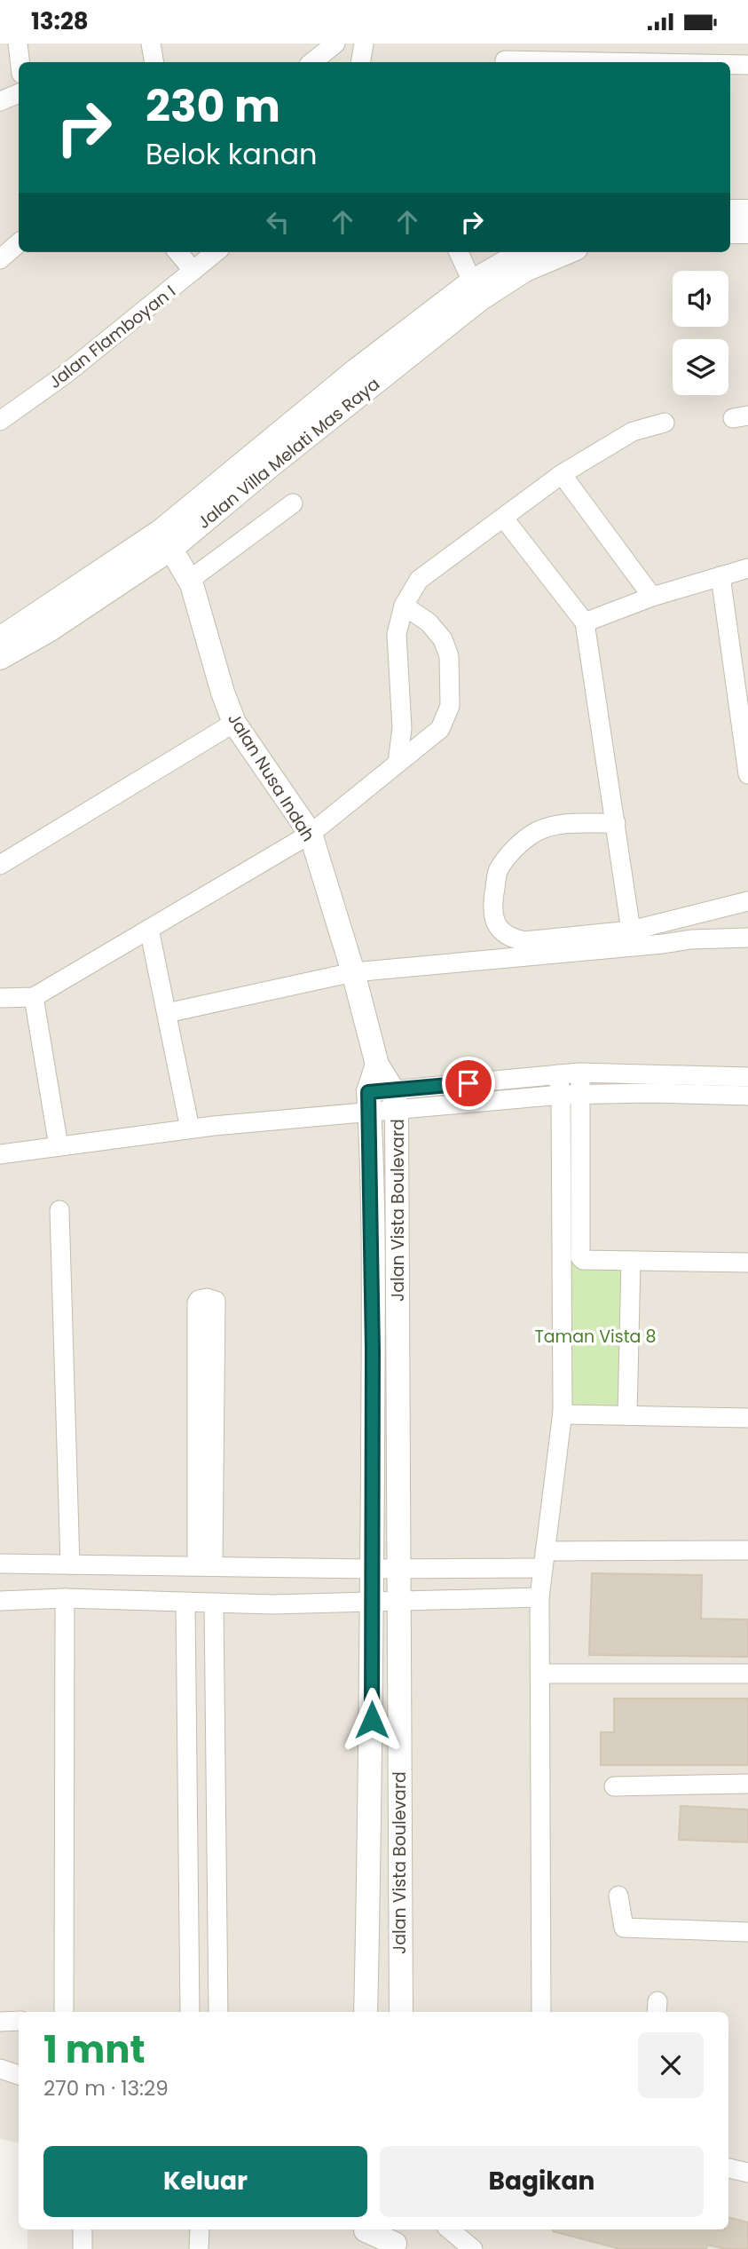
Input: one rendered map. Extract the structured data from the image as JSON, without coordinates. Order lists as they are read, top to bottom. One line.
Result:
{"streets":{"street":["Jalan Flamboyan I","Jalan Villa Melati Mas Raya","Jalan Nusa Indah","Jalan Vista Boulevard"]},"crossings":[["Jalan Villa Melati Mas Raya","Jalan Nusa Indah"],["Jalan Nusa Indah","Jalan Vista Boulevard"]],"parks":["Taman Vista 8"],"page":{"status":"13:28","turn":["230 m","Belok kanan"],"heading":["1 mnt","270 m · 13:29"],"buttons":["Keluar","Bagikan"]}}
